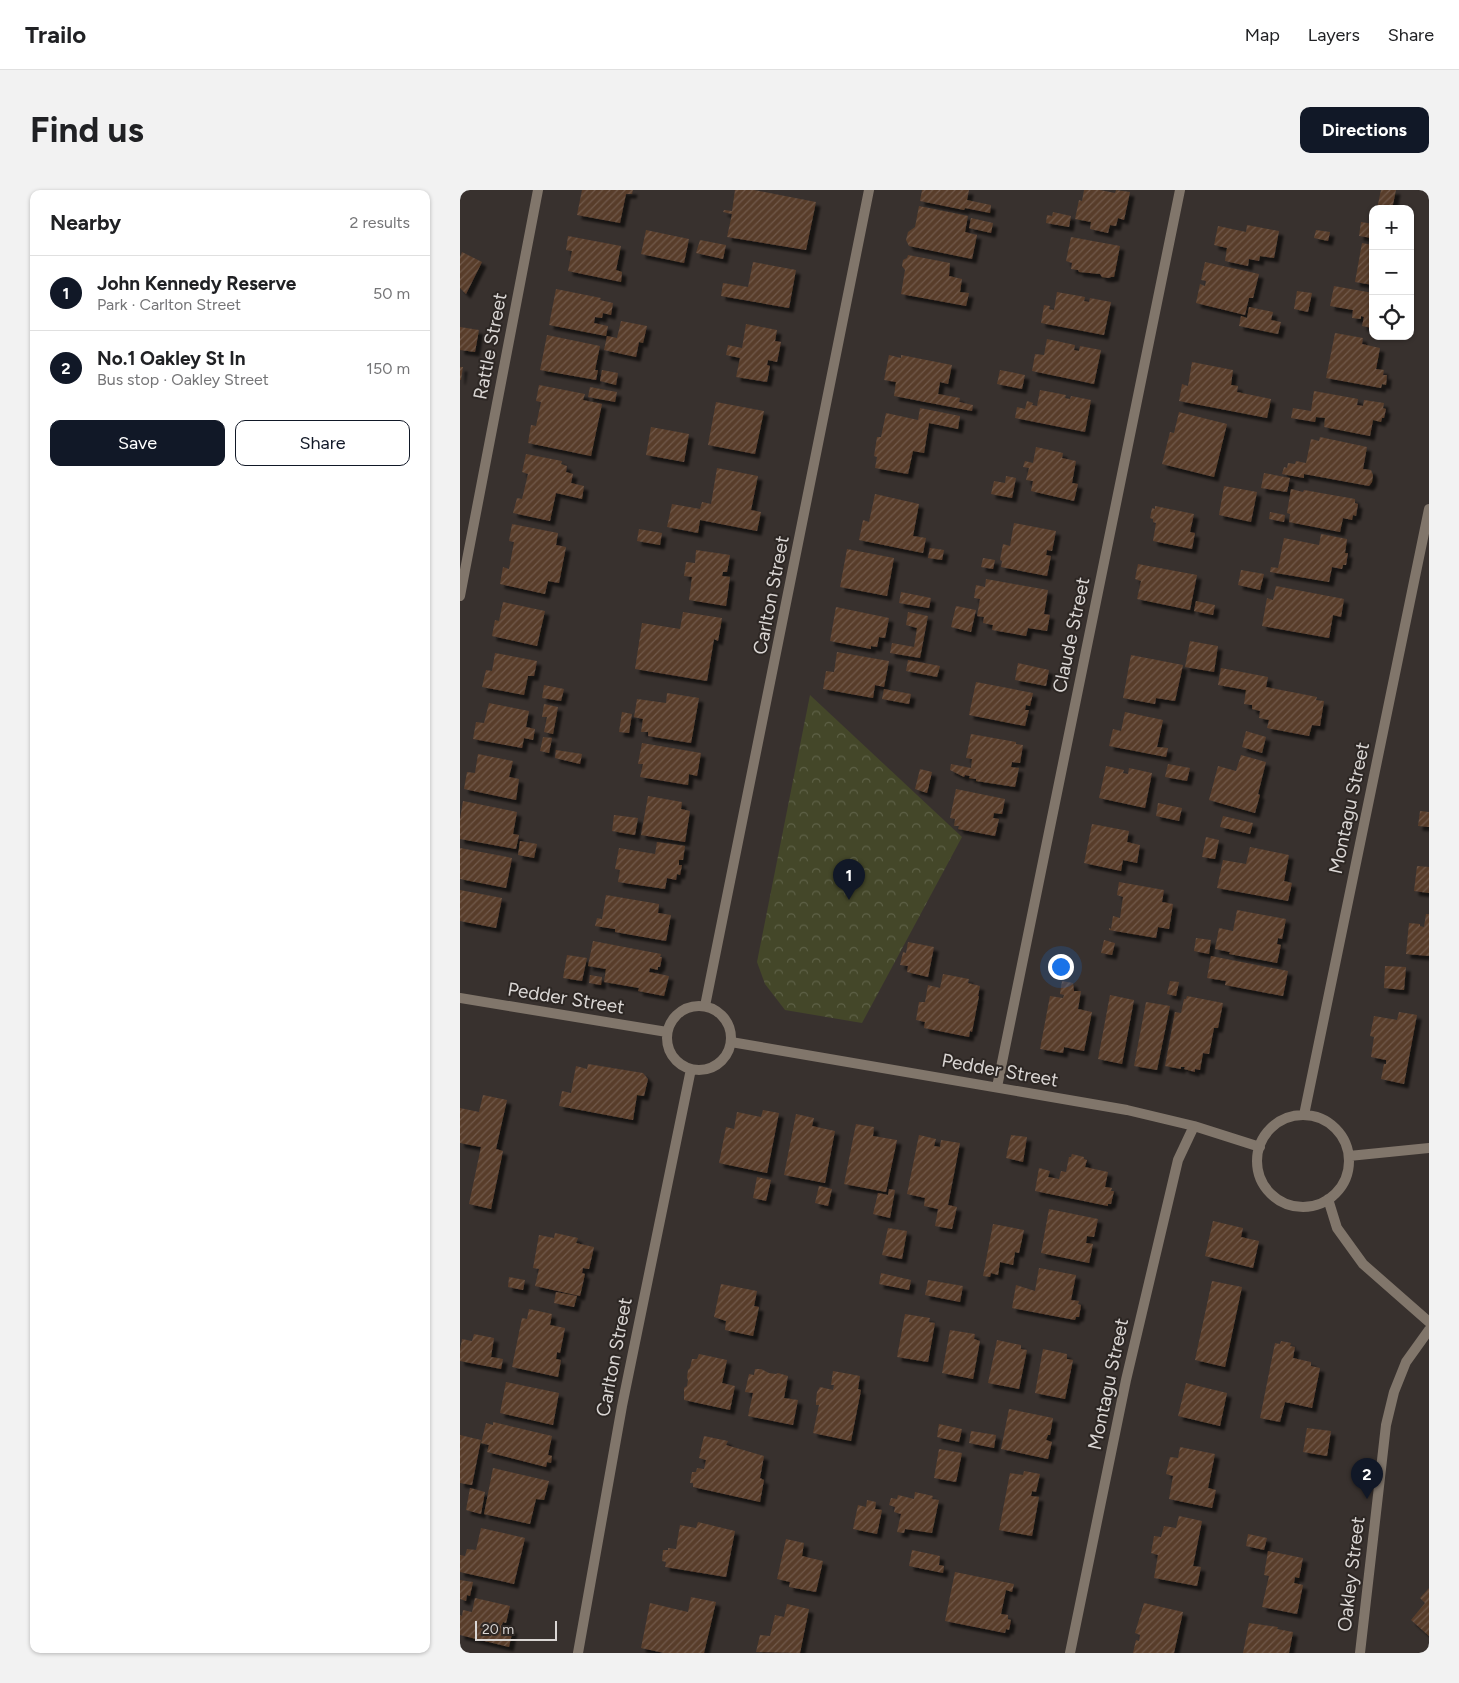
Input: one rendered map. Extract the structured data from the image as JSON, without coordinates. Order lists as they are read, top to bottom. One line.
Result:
{"streets":{"street":["Rattle Street","Carlton Street","Claude Street","Montagu Street","Pedder Street","Oakley Street"]},"crossings":[["Carlton Street","Pedder Street"],["Claude Street","Pedder Street"],["Montagu Street","Pedder Street"]],"scale_bar":"20 m","page":{"header":"Trailo","nav":["Map","Layers","Share"],"buttons":["Directions",["Save","Share"]],"title":"Find us","heading":["Nearby","2 results"],"map_buttons":["+","−"],"list":[{"mark":"1","name":"John Kennedy Reserve","note":"Park · Carlton Street","value":"50 m"},{"mark":"2","name":"No.1 Oakley St In","note":"Bus stop · Oakley Street","value":"150 m"}],"pins":["1","2"],"scale":"20 m"}}
